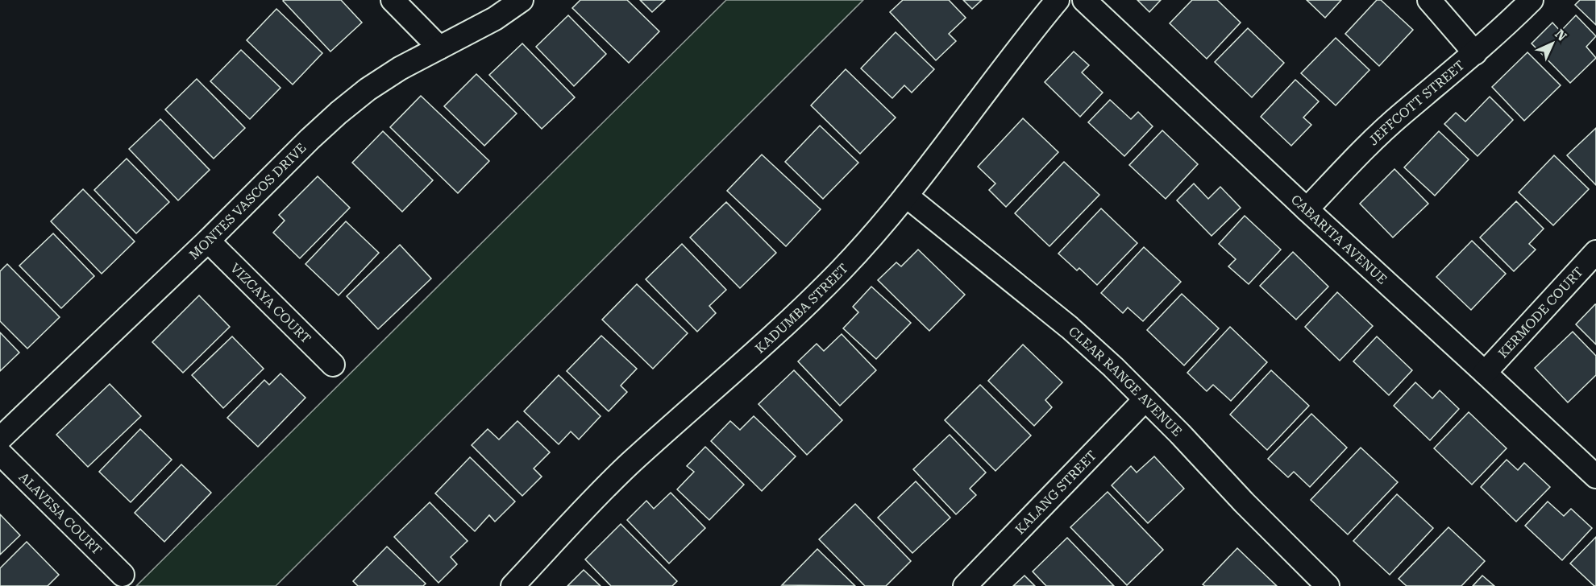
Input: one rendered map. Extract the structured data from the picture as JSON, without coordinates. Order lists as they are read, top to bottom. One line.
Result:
{"streets":{"street":["JEFFCOTT STREET","MONTES VASCOS DRIVE","CABARITA AVENUE","VIZCAYA COURT","KADUMBA STREET","KERMODE COURT","CLEAR RANGE AVENUE","KALANG STREET","ALAVESA COURT"]},"crossings":[["JEFFCOTT STREET","CABARITA AVENUE"],["MONTES VASCOS DRIVE","VIZCAYA COURT"],["CABARITA AVENUE","KERMODE COURT"],["KADUMBA STREET","CLEAR RANGE AVENUE"],["CLEAR RANGE AVENUE","KALANG STREET"]],"north":"top right"}
